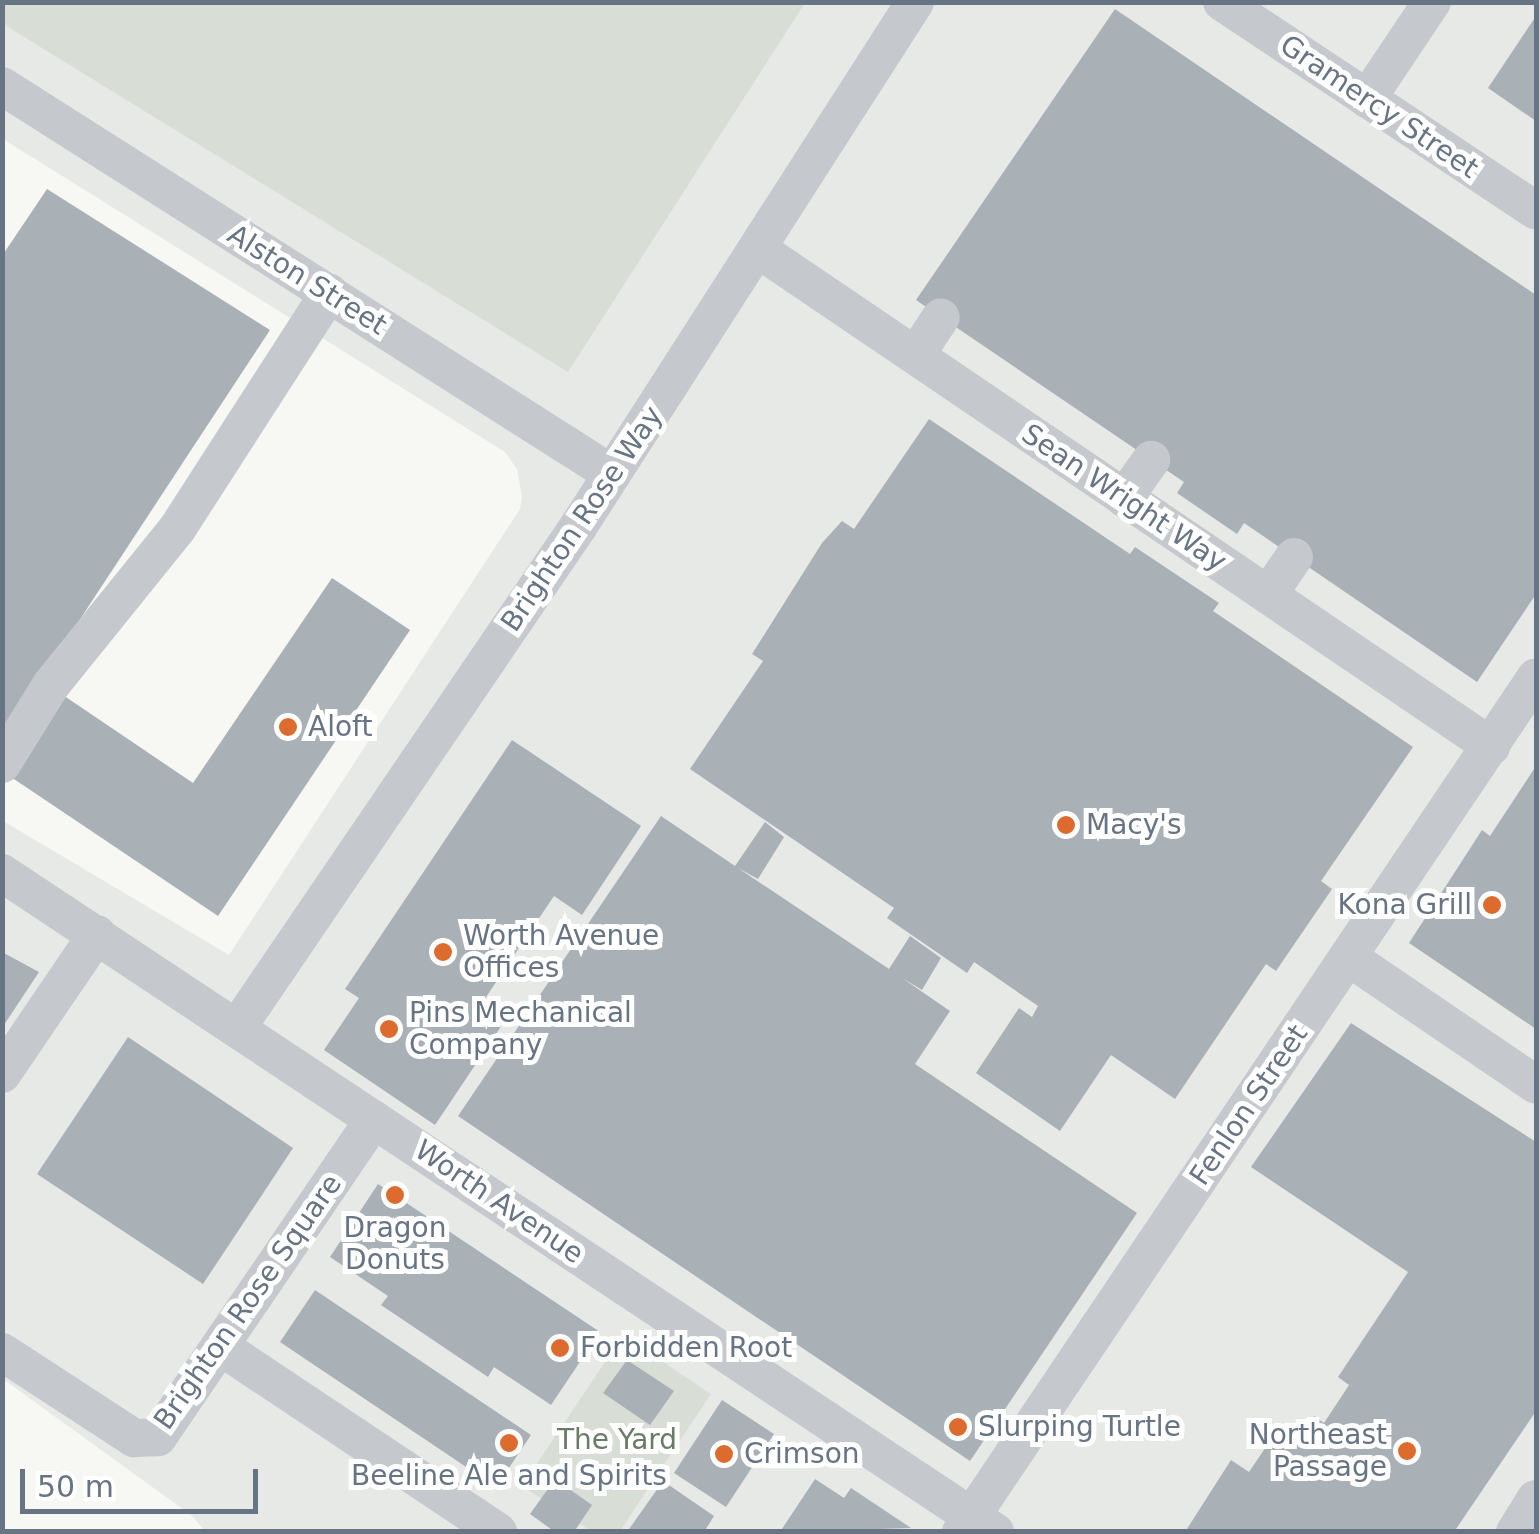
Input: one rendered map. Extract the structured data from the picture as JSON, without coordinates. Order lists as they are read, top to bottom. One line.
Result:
{"streets":{"street":["Gramercy Street","Alston Street","Sean Wright Way","Brighton Rose Way","Fenlon Street","Worth Avenue","Brighton Rose Square"]},"crossings":[["Alston Street","Brighton Rose Way"],["Sean Wright Way","Brighton Rose Way"],["Sean Wright Way","Fenlon Street"],["Brighton Rose Way","Worth Avenue"],["Fenlon Street","Worth Avenue"],["Worth Avenue","Brighton Rose Square"]],"parks":["The Yard"],"places":["Aloft","Macy's","Kona Grill","Worth Avenue Offices","Pins Mechanical Company","Dragon Donuts","Forbidden Root","Slurping Turtle","Beeline Ale and Spirits","Northeast Passage","Crimson"],"scale_bar":"50 m"}
